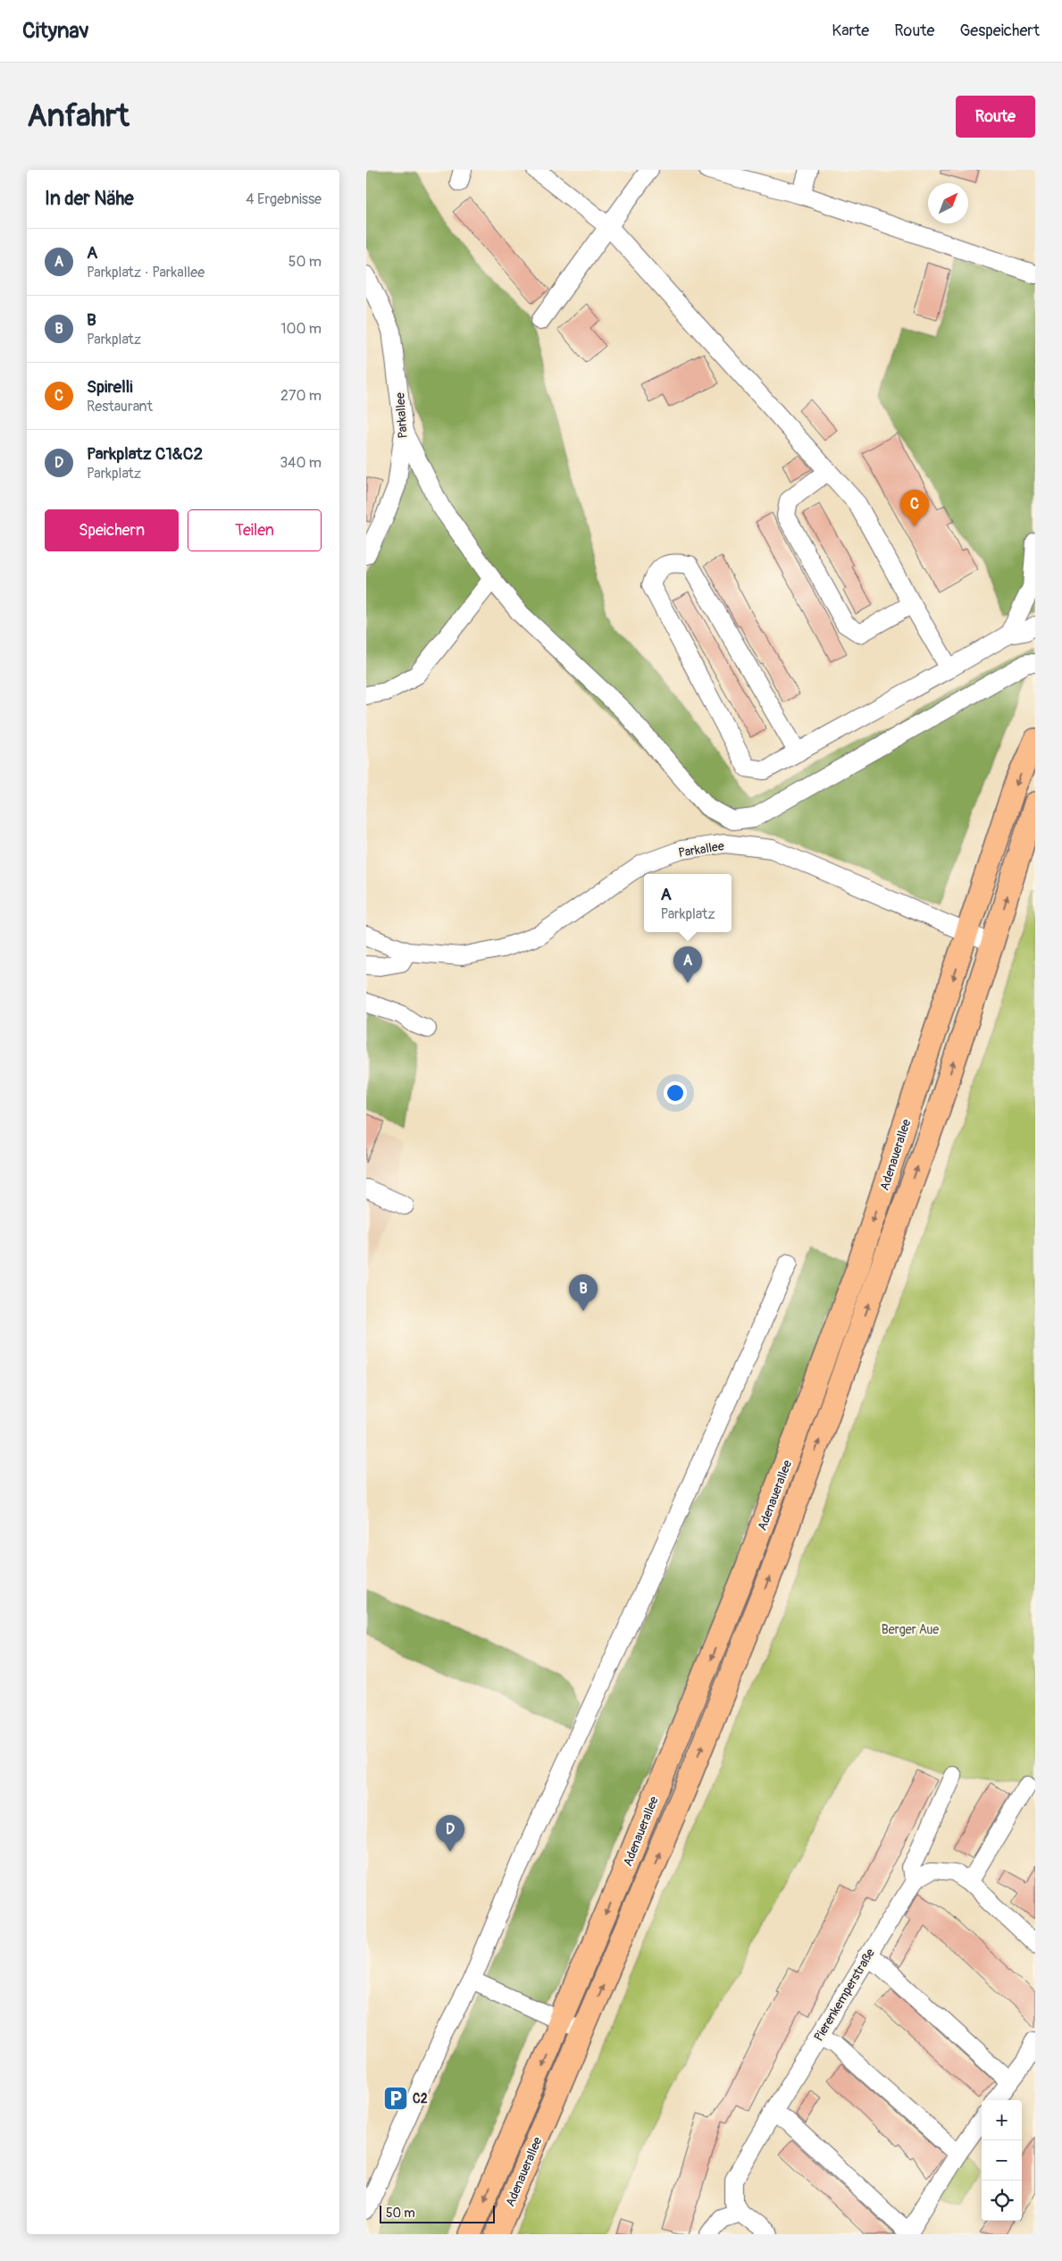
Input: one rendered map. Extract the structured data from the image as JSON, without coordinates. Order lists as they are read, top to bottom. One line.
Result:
{"streets":{"main road":["Adenauerallee"],"street":["Parkallee","Pierenkemperstraße"]},"crossings":[["Parkallee","Adenauerallee"]],"parks":["Berger Aue"],"places":{"parking":["C2"]},"scale_bar":"50 m","north":"top right","page":{"header":"Citynav","nav":["Karte","Route","Gespeichert"],"buttons":["Route",["Speichern","Teilen"]],"title":"Anfahrt","heading":["In der Nähe","4 Ergebnisse"],"list":[{"mark":"A","name":"A","note":"Parkplatz · Parkallee","value":"50 m"},{"mark":"B","name":"B","note":"Parkplatz","value":"100 m"},{"mark":"C","name":"Spirelli","note":"Restaurant","value":"270 m"},{"mark":"D","name":"Parkplatz C1&C2","note":"Parkplatz","value":"340 m"}],"pins":["C","A","B","D"],"popup":["A","Parkplatz"],"map_buttons":["+","−"],"scale":"50 m"}}
